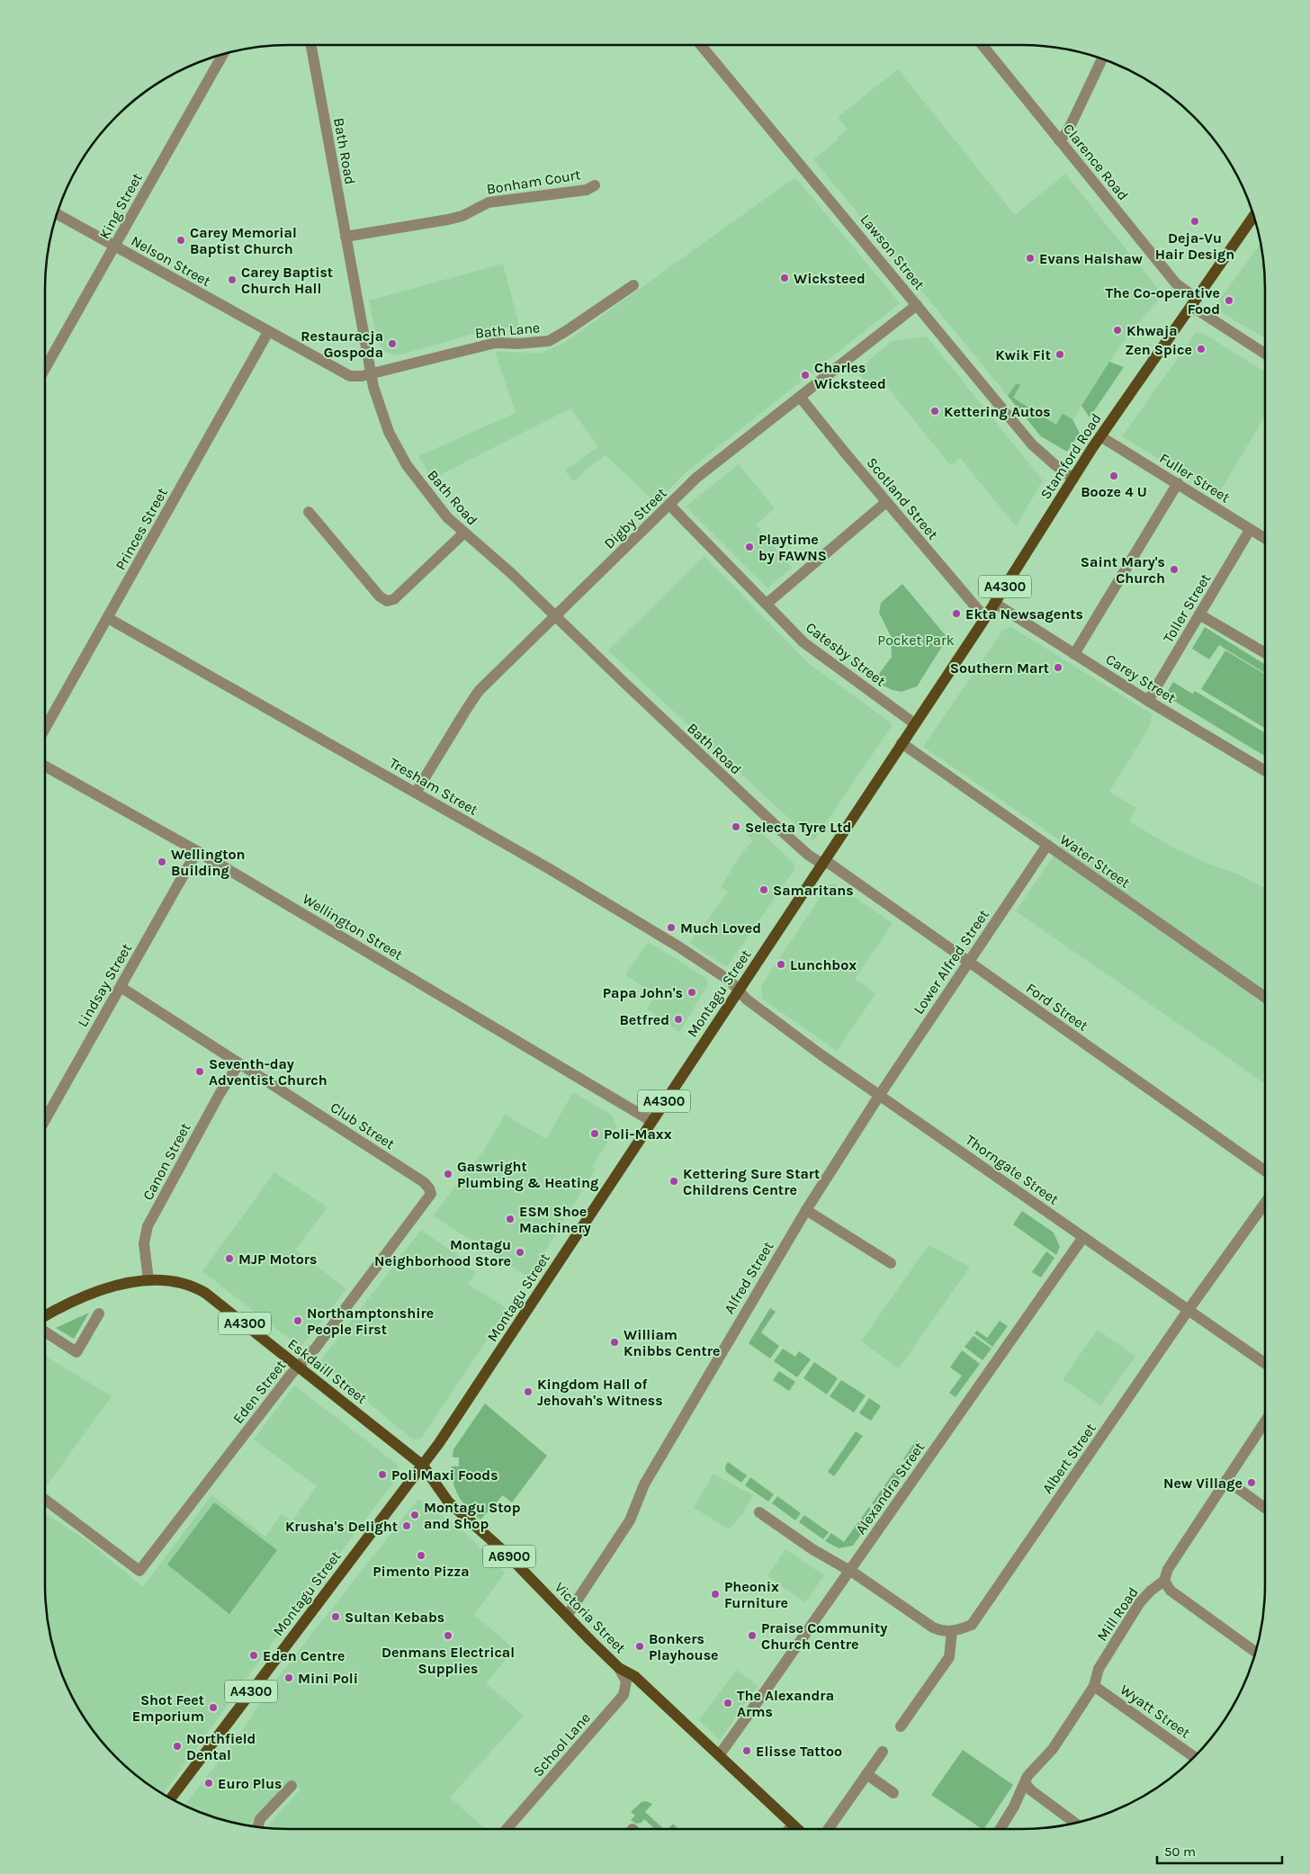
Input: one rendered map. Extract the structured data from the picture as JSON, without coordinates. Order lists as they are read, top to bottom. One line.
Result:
{"streets":{"main road":["Stamford Road","A4300","Montagu Street","Eskdaill Street","A6900","Victoria Street"],"street":["Bath Road","Clarence Road","Bonham Court","King Street","Lawson Street","Nelson Street","Bath Lane","Fuller Street","Scotland Street","Digby Street","Princes Street","Toller Street","Catesby Street","Carey Street","Tresham Street","Water Street","Wellington Street","Lower Alfred Street","Lindsay Street","Ford Street","Club Street","Canon Street","Thorngate Street","Alfred Street","Eden Street","Albert Street","Alexandra Street","Mill Road","Wyatt Street","School Lane"]},"crossings":[["Bath Road","Bonham Court"],["Bath Road","Nelson Street"],["Bath Road","Bath Lane"],["Bath Road","Digby Street"],["Bath Road","Montagu Street"],["Bath Road","Ford Street"],["Clarence Road","Stamford Road"],["King Street","Nelson Street"],["Lawson Street","Stamford Road"],["Lawson Street","Digby Street"],["Nelson Street","Bath Lane"],["Nelson Street","Princes Street"],["Stamford Road","Fuller Street"],["Stamford Road","Scotland Street"],["Stamford Road","Catesby Street"],["Stamford Road","Carey Street"],["Stamford Road","Montagu Street"],["Fuller Street","Toller Street"],["Scotland Street","Digby Street"],["Digby Street","Catesby Street"],["Digby Street","Tresham Street"],["Princes Street","Tresham Street"],["Toller Street","Carey Street"],["Catesby Street","Montagu Street"],["Tresham Street","Montagu Street"],["Tresham Street","Thorngate Street"],["Water Street","Lower Alfred Street"],["Water Street","Montagu Street"],["Wellington Street","Lindsay Street"],["Wellington Street","Montagu Street"],["Lower Alfred Street","Ford Street"],["Lower Alfred Street","Thorngate Street"],["Lower Alfred Street","Alfred Street"],["Lindsay Street","Club Street"],["Montagu Street","Ford Street"],["Montagu Street","Thorngate Street"],["Montagu Street","Eskdaill Street"],["Montagu Street","Victoria Street"],["Club Street","Canon Street"],["Club Street","Eden Street"],["Canon Street","Eskdaill Street"],["Thorngate Street","Alfred Street"],["Thorngate Street","Albert Street"],["Thorngate Street","Alexandra Street"],["Alfred Street","Victoria Street"],["Eskdaill Street","Eden Street"],["Eskdaill Street","Victoria Street"],["Alexandra Street","Victoria Street"],["Mill Road","Wyatt Street"],["Victoria Street","School Lane"]],"parks":["Pocket Park"],"places":["Deja-Vu Hair Design","Carey Memorial Baptist Church","Evans Halshaw","Wicksteed","Carey Baptist Church Hall","The Co-operative Food","Khwaja","Restauracja Gospoda","Zen Spice","Kwik Fit","Charles Wicksteed","Kettering Autos","Booze 4 U","Playtime by FAWNS","Saint Mary's Church","Ekta Newsagents","Southern Mart","Selecta Tyre Ltd","Wellington Building","Samaritans","Much Loved","Lunchbox","Papa John's","Betfred","Seventh-day Adventist Church","Poli-Maxx","Gaswright Plumbing & Heating","Kettering Sure Start Childrens Centre","ESM Shoe Machinery","Montagu Neighborhood Store","MJP Motors","Northamptonshire People First","William Knibbs Centre","Kingdom Hall of Jehovah's Witness","Poli Maxi Foods","New Village","Montagu Stop and Shop","Krusha's Delight","Pimento Pizza","Pheonix Furniture","Sultan Kebabs","Denmans Electrical Supplies","Praise Community Church Centre","Bonkers Playhouse","Eden Centre","Mini Poli","The Alexandra Arms","Shot Feet Emporium","Northfield Dental","Elisse Tattoo","Euro Plus"],"scale_bar":"50 m"}
